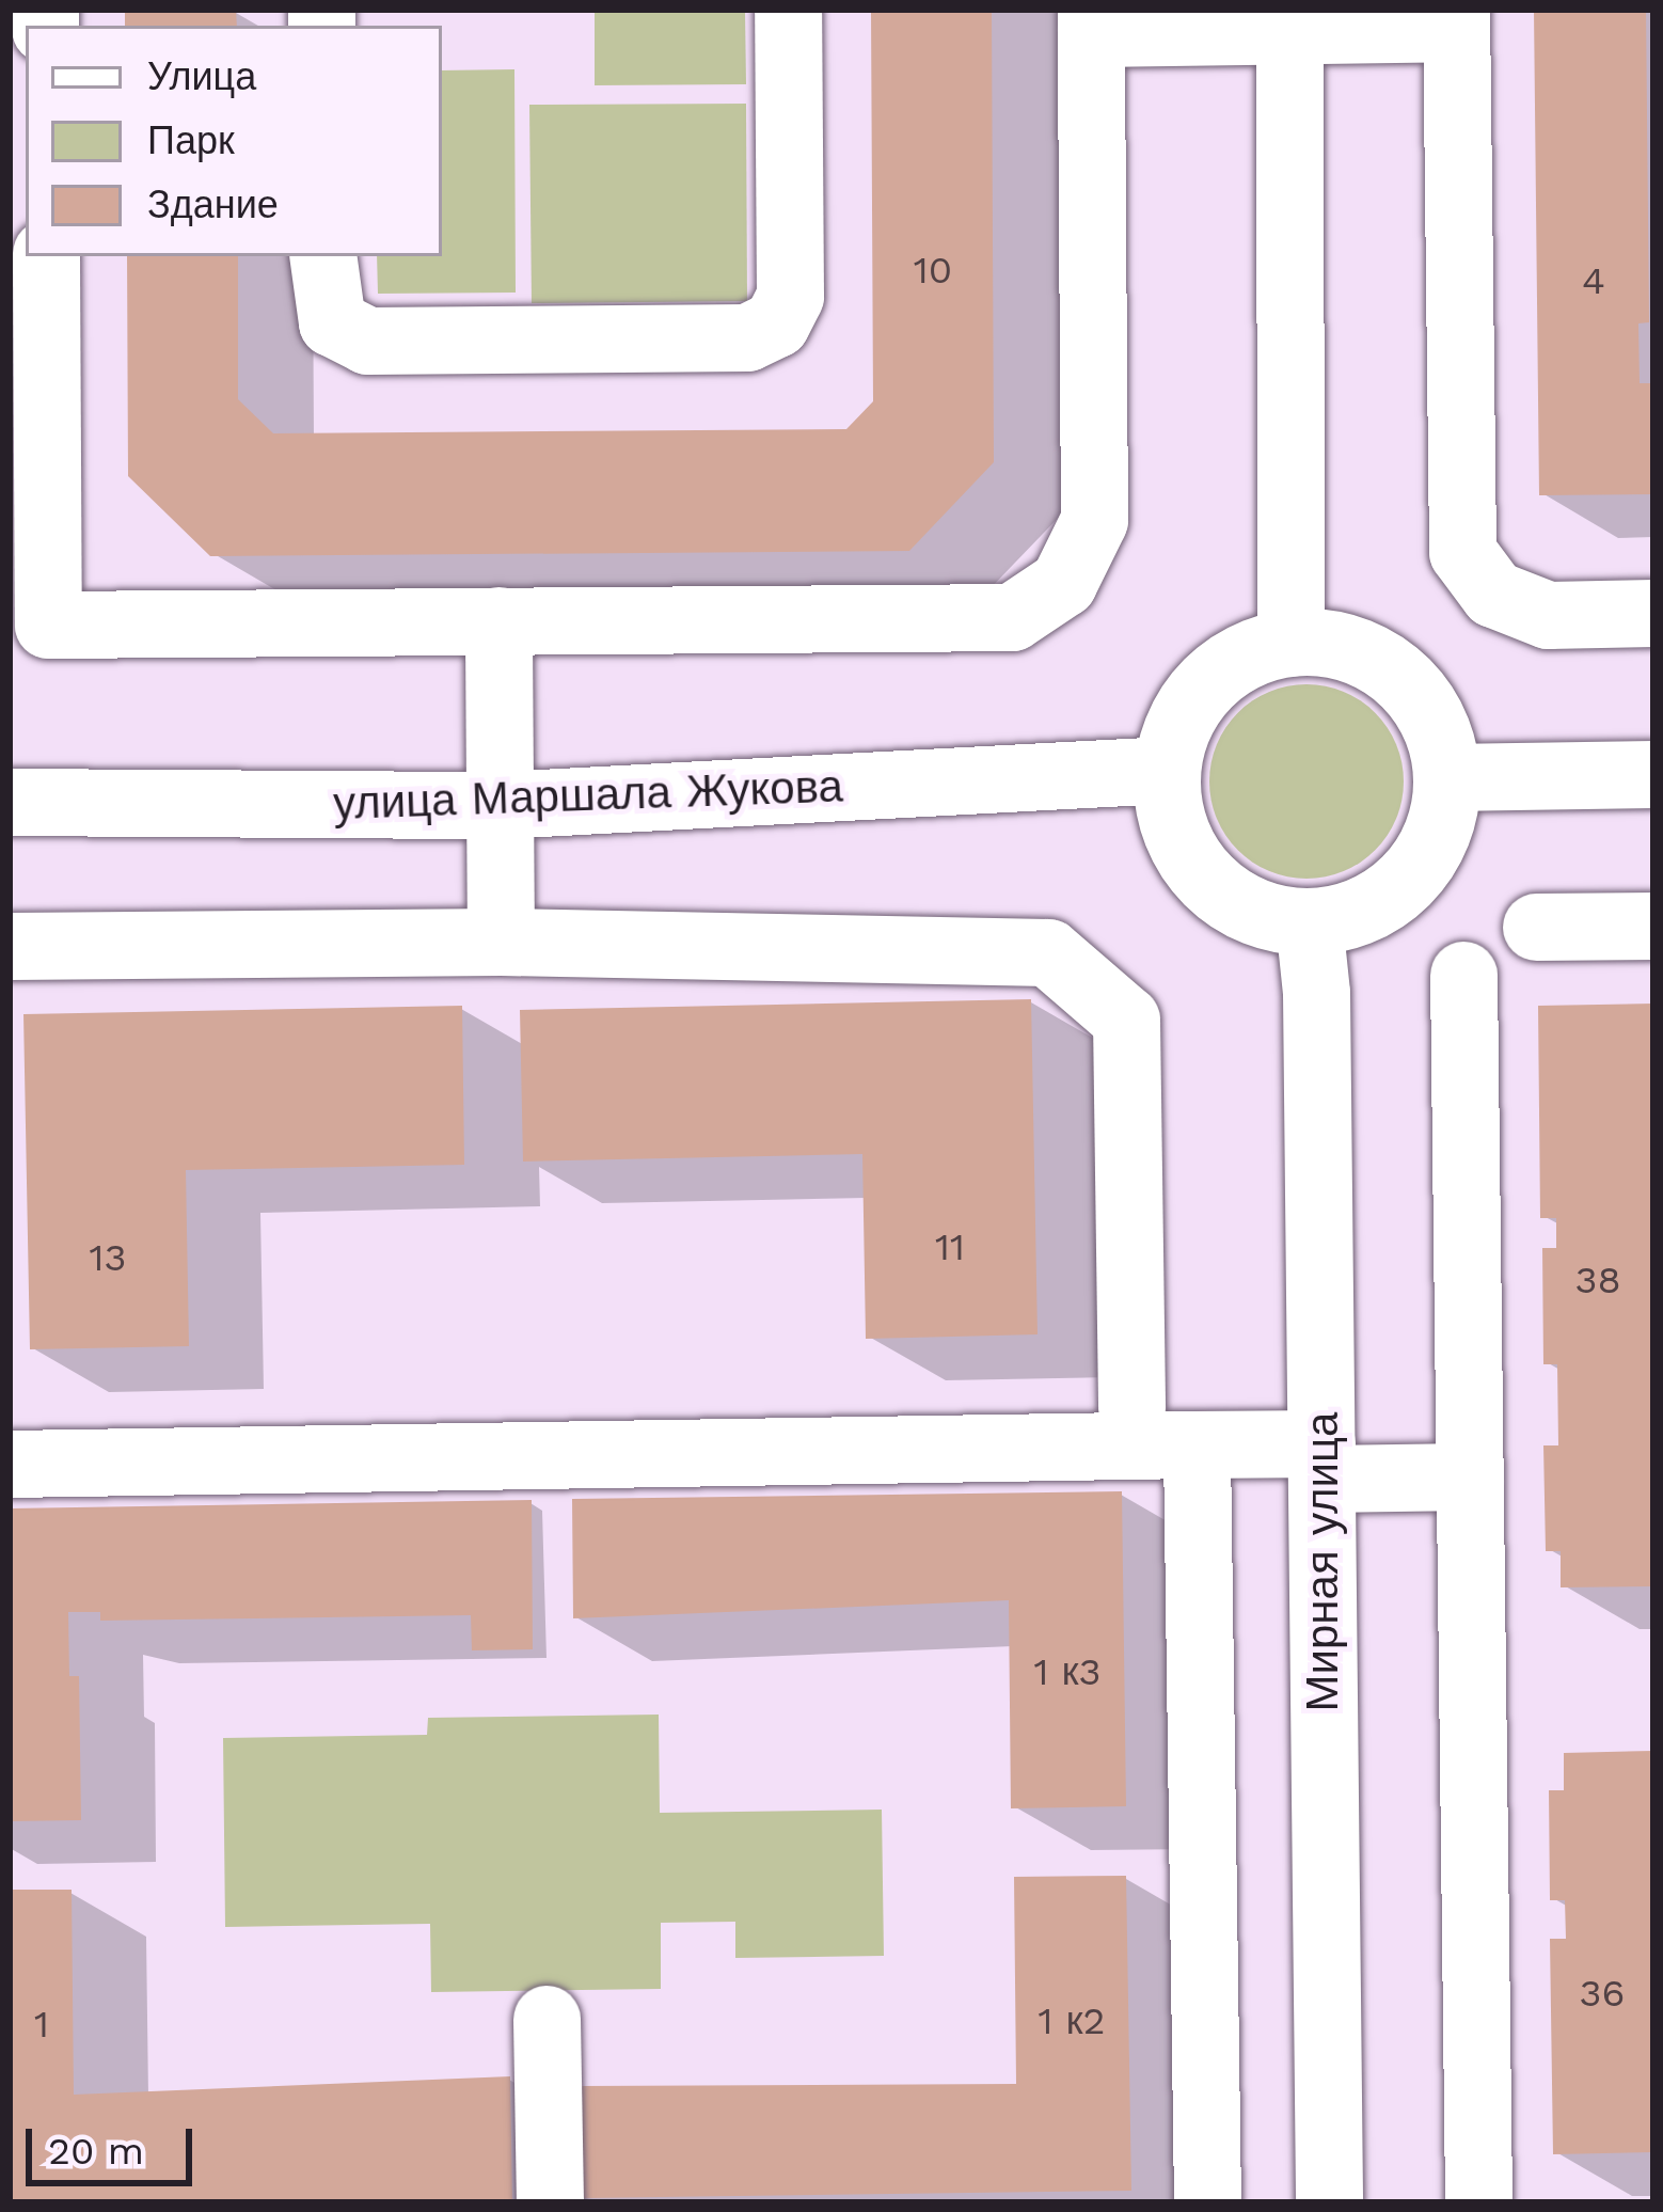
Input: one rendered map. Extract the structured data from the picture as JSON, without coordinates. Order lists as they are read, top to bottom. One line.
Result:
{"streets":{"street":["улица Маршала Жукова","Мирная улица"]},"crossings":[["улица Маршала Жукова","Мирная улица"]],"house_numbers":["10","4","11","13","38","1 к3","36","1 к2","1"],"legend":["Улица","Парк","Здание"],"scale_bar":"20 m"}
